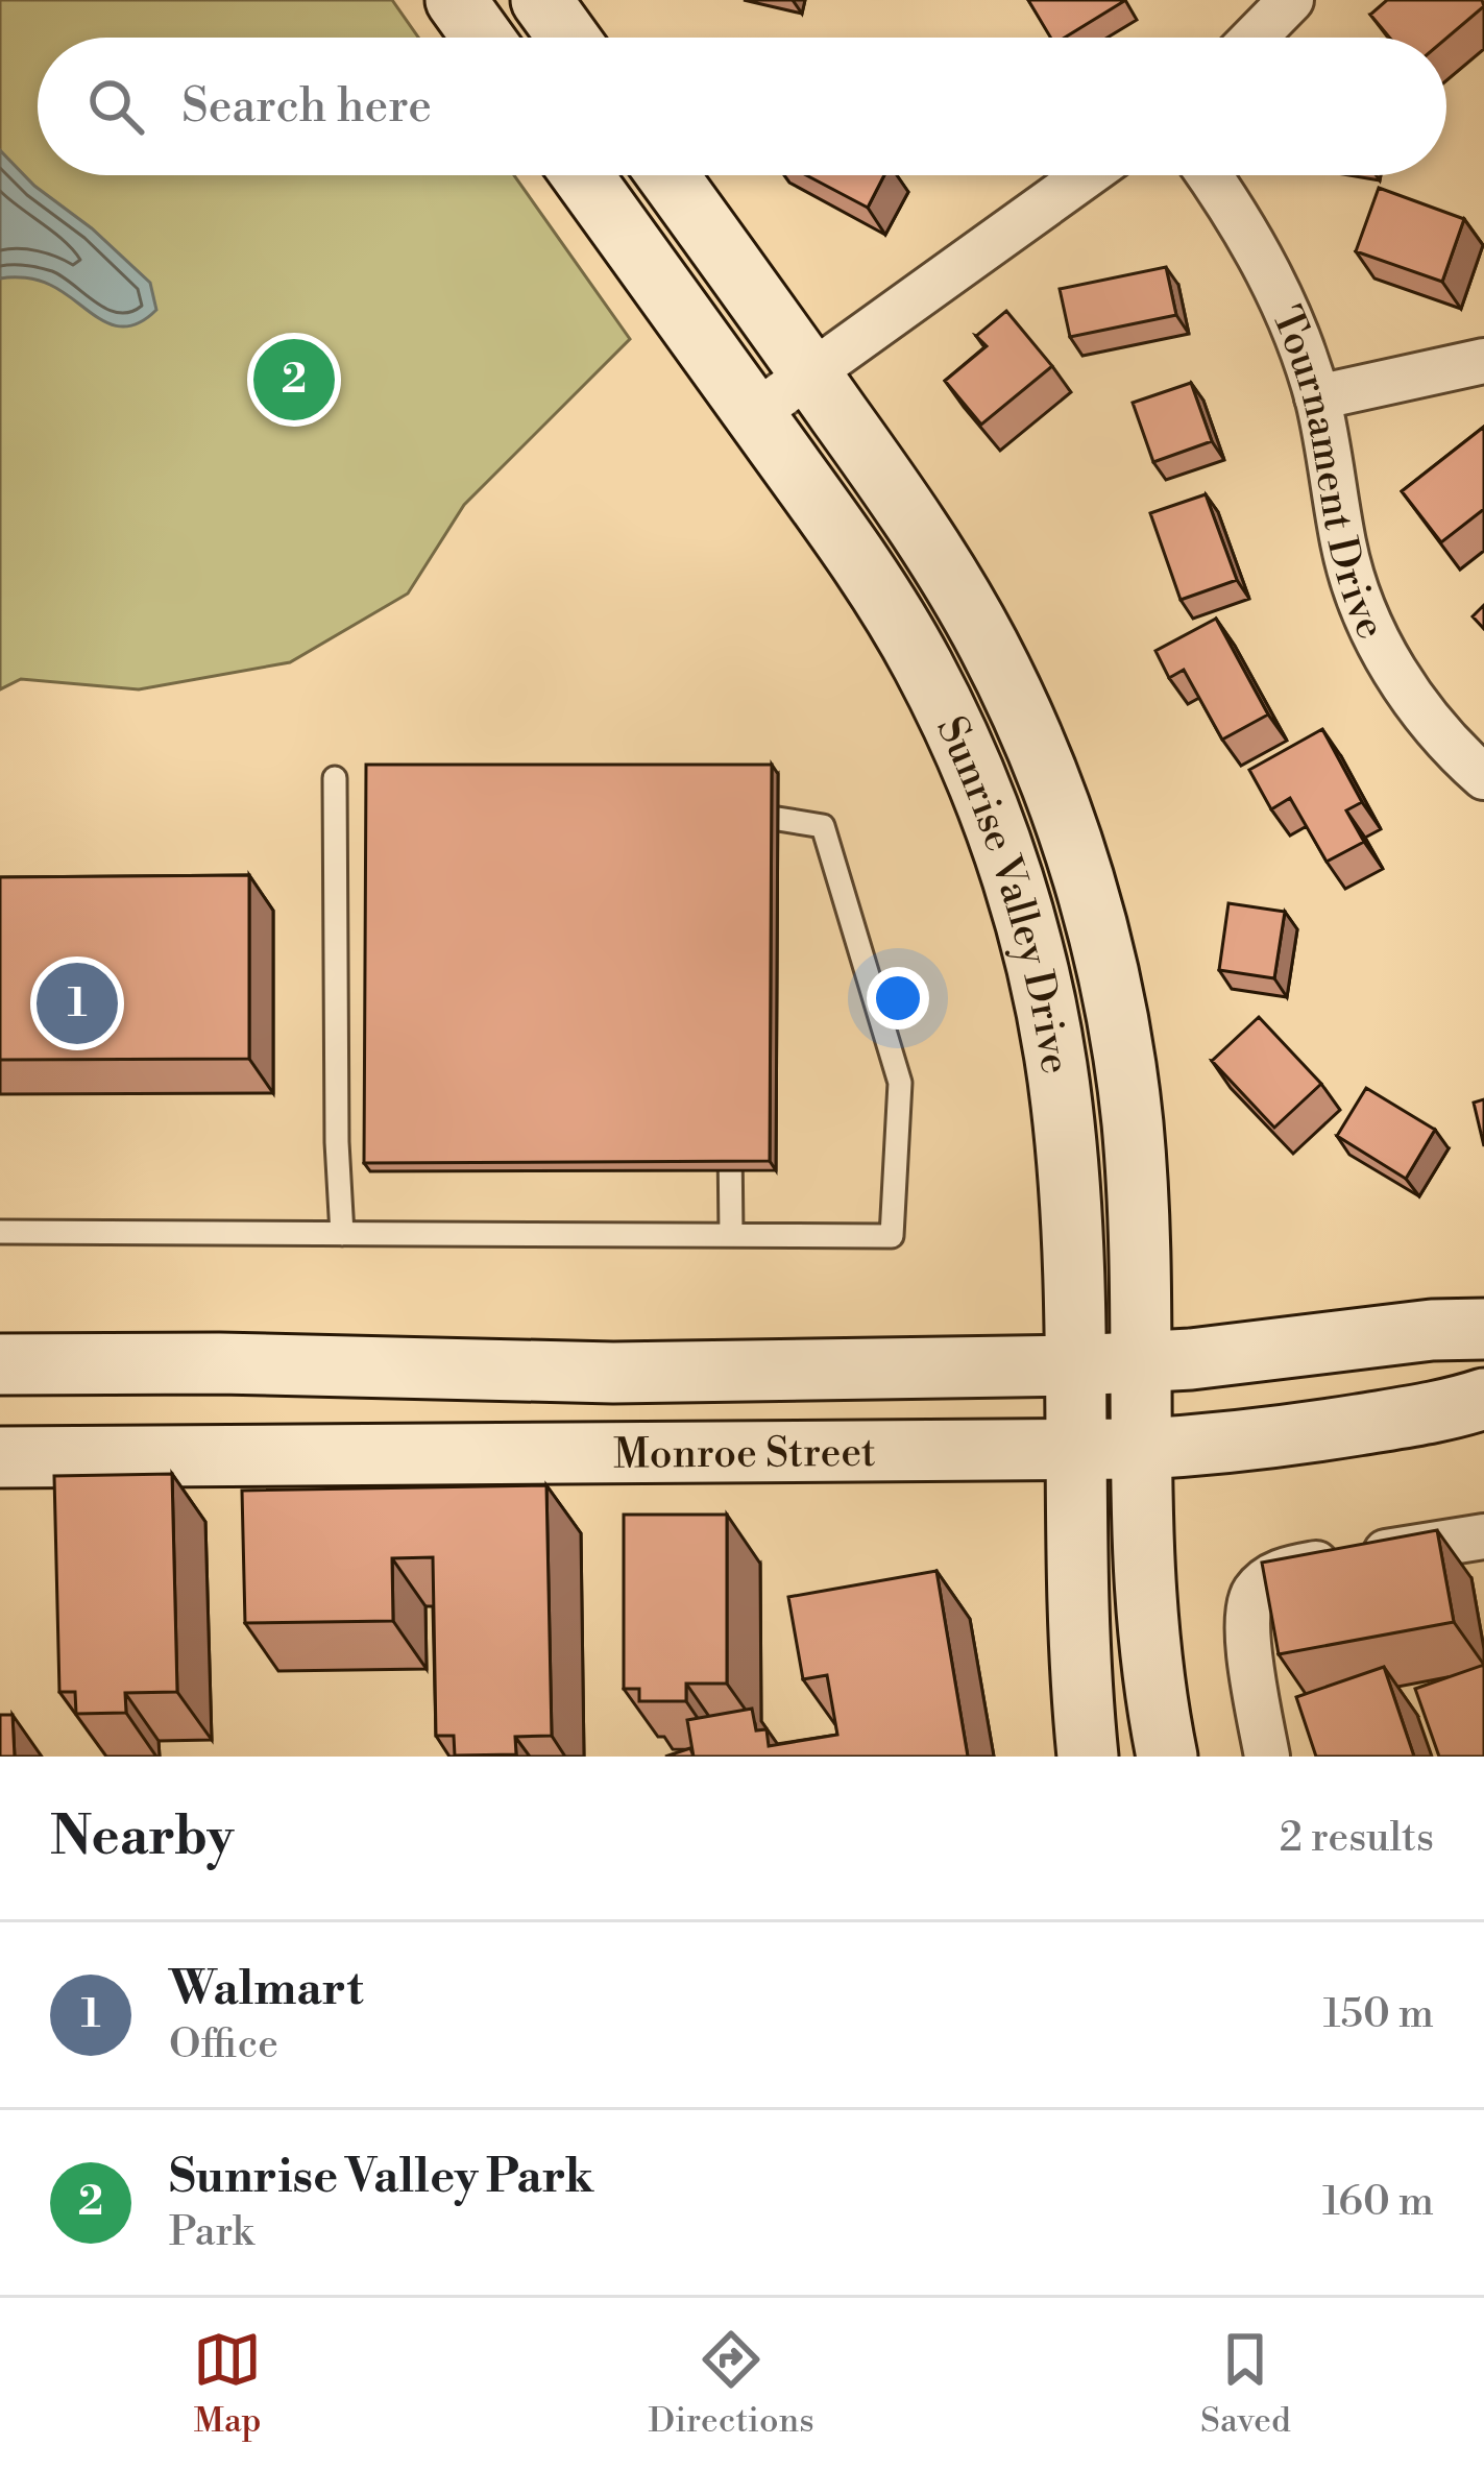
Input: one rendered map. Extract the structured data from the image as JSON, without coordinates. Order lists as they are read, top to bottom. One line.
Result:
{"streets":{"main road":["Sunrise Valley Drive","Monroe Street"],"street":["Tournament Drive"]},"crossings":[["Sunrise Valley Drive","Monroe Street"]],"page":{"search":"Search here","pins":["2","1"],"heading":["Nearby","2 results"],"list":[{"mark":"1","name":"Walmart","note":"Office","value":"150 m"},{"mark":"2","name":"Sunrise Valley Park","note":"Park","value":"160 m"}],"nav":["Map","Directions","Saved"]}}
